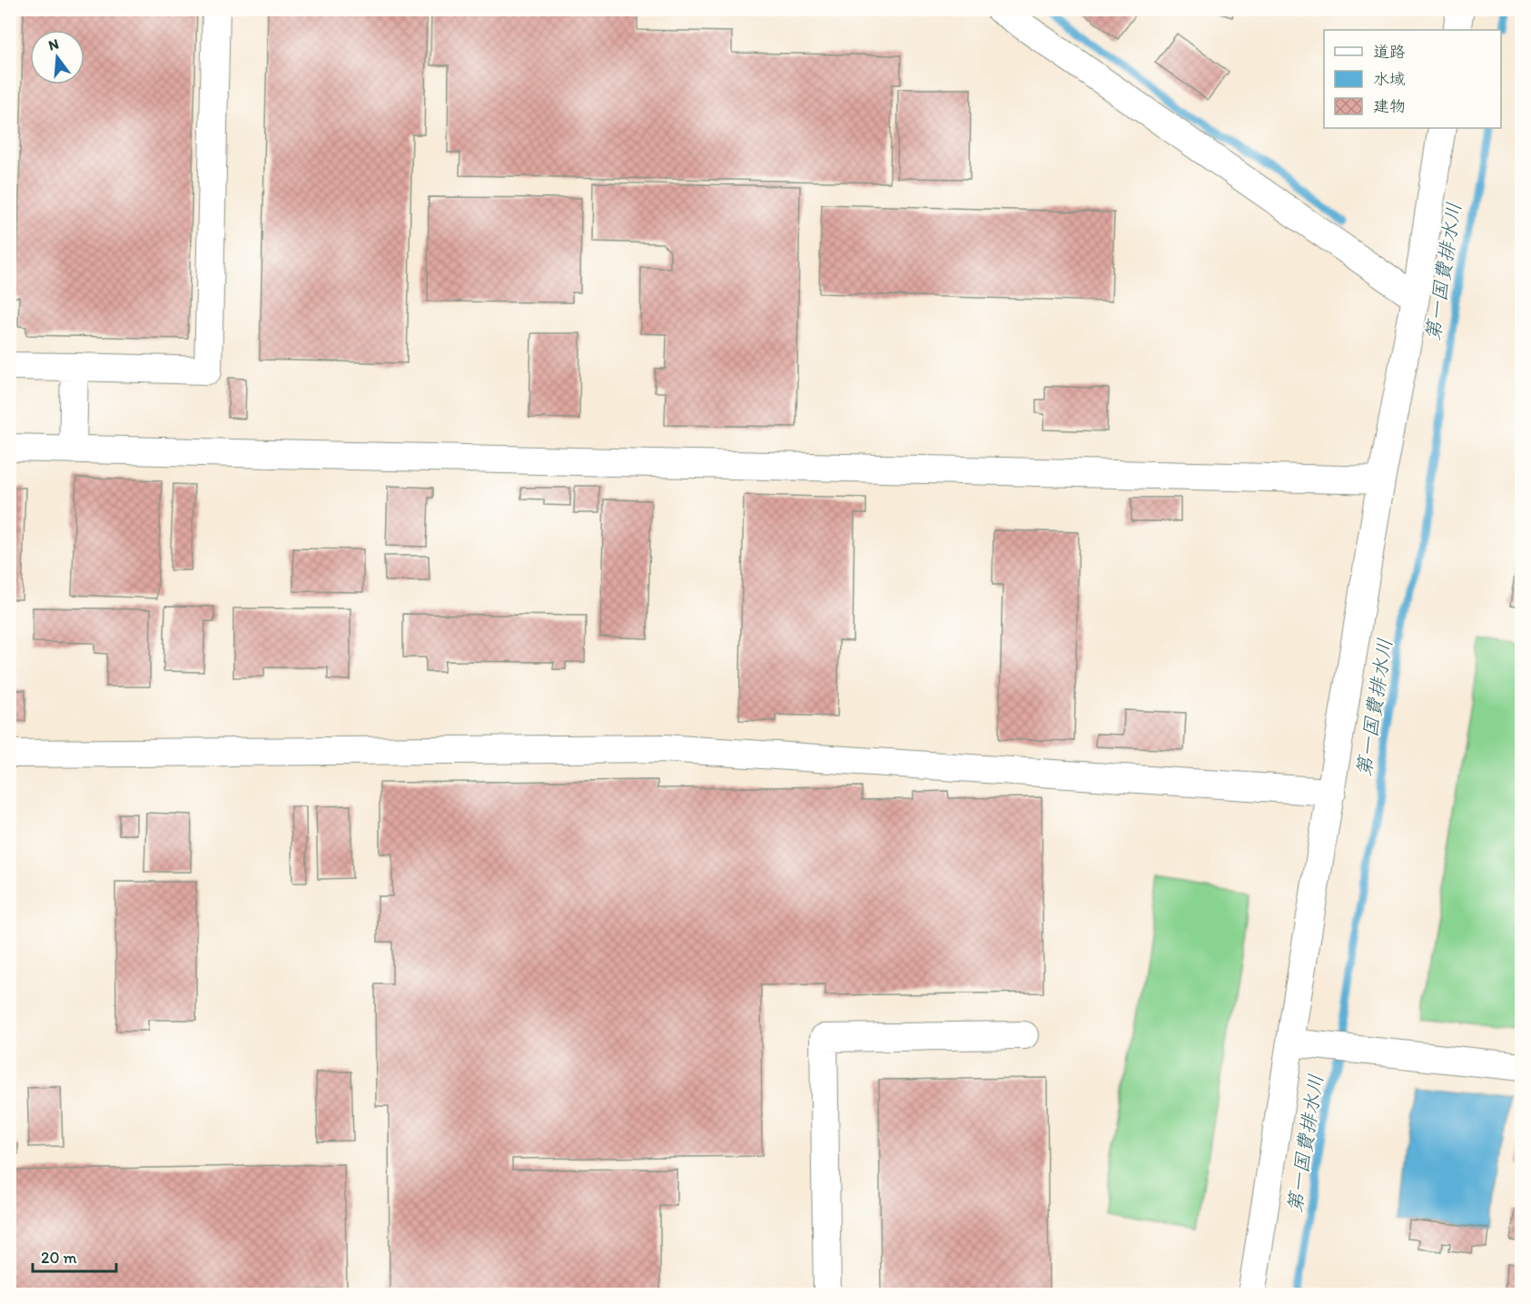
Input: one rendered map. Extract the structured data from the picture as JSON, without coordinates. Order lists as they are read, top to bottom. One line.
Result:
{"water":["第一国費排水川"],"legend":["道路","水域","建物"],"scale_bar":"20 m","north":"top"}
